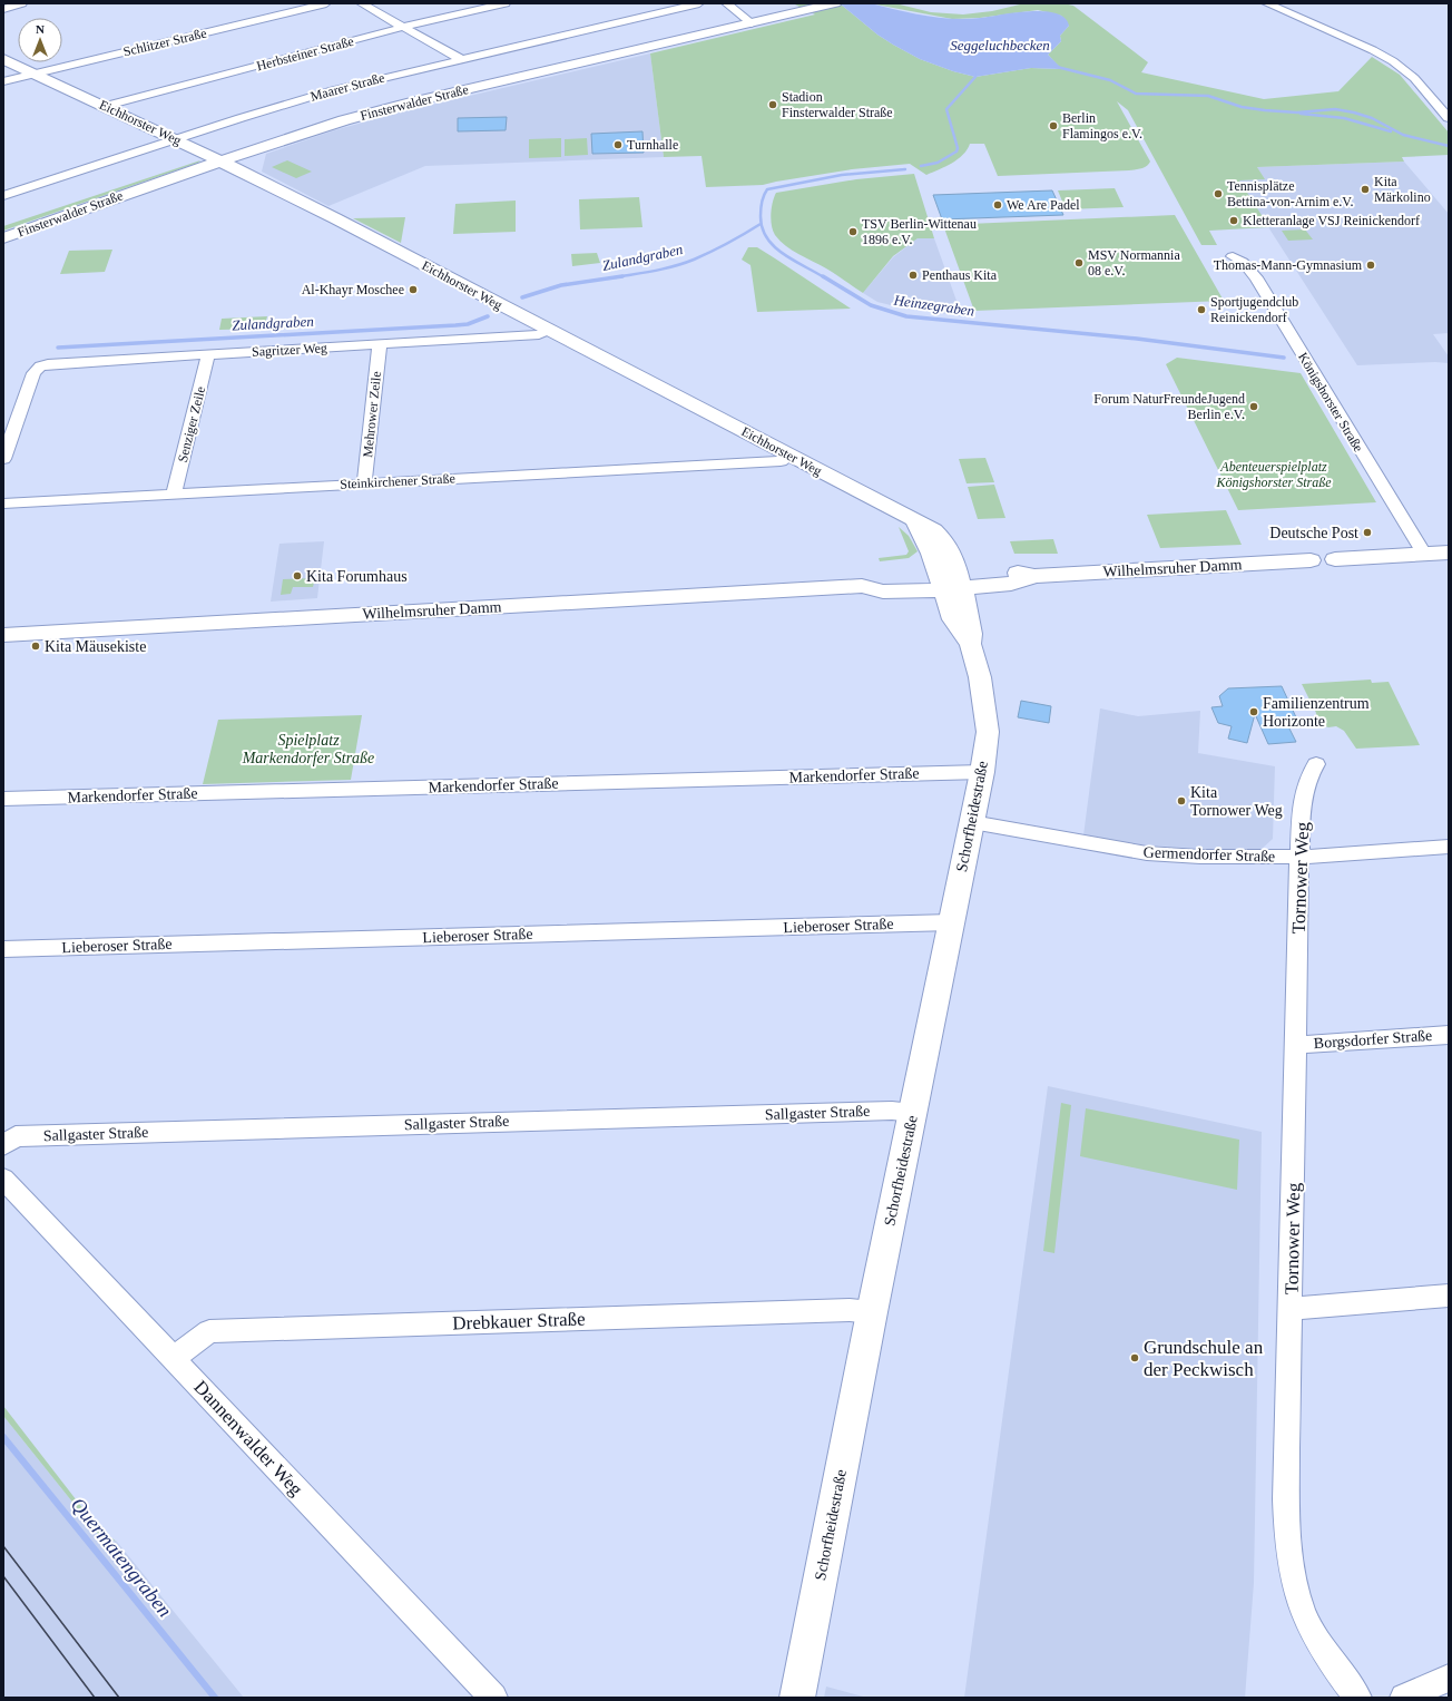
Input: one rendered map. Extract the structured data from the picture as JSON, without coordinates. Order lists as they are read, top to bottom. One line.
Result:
{"streets":{"main road":["Finsterwalder Straße","Eichhorster Weg","Wilhelmsruher Damm","Schorfheidestraße"],"street":["Schlitzer Straße","Herbsteiner Straße","Maarer Straße","Sagritzer Weg","Königshorster Straße","Mehrower Zeile","Senziger Zeile","Steinkirchener Straße","Markendorfer Straße","Germendorfer Straße","Tornower Weg","Lieberoser Straße","Borgsdorfer Straße","Sallgaster Straße","Drebkauer Straße","Dannenwalder Weg"]},"crossings":[["Schlitzer Straße","Eichhorster Weg"],["Herbsteiner Straße","Eichhorster Weg"],["Maarer Straße","Eichhorster Weg"],["Finsterwalder Straße","Eichhorster Weg"],["Eichhorster Weg","Sagritzer Weg"],["Eichhorster Weg","Steinkirchener Straße"],["Eichhorster Weg","Wilhelmsruher Damm"],["Eichhorster Weg","Schorfheidestraße"],["Sagritzer Weg","Mehrower Zeile"],["Sagritzer Weg","Senziger Zeile"],["Mehrower Zeile","Steinkirchener Straße"],["Senziger Zeile","Steinkirchener Straße"],["Wilhelmsruher Damm","Schorfheidestraße"],["Markendorfer Straße","Schorfheidestraße"],["Schorfheidestraße","Germendorfer Straße"],["Schorfheidestraße","Lieberoser Straße"],["Schorfheidestraße","Sallgaster Straße"],["Schorfheidestraße","Drebkauer Straße"],["Germendorfer Straße","Tornower Weg"],["Tornower Weg","Borgsdorfer Straße"],["Drebkauer Straße","Dannenwalder Weg"]],"water":["Seggeluchbecken","Zulandgraben","Heinzegraben","Quermatengraben"],"parks":["Abenteuerspielplatz Königshorster Straße","Spielplatz Markendorfer Straße"],"places":["Stadion Finsterwalder Straße","Berlin Flamingos e.V.","Turnhalle","Kita Märkolino","Tennisplätze Bettina-von-Arnim e.V.","We Are Padel","Kletteranlage VSJ Reinickendorf","TSV Berlin-Wittenau 1896 e.V.","MSV Normannia 08 e.V.","Thomas-Mann-Gymnasium","Penthaus Kita","Al-Khayr Moschee","Sportjugendclub Reinickendorf","Forum NaturFreundeJugend Berlin e.V.","Deutsche Post","Kita Forumhaus","Kita Mäusekiste","Familienzentrum Horizonte","Kita Tornower Weg","Grundschule an der Peckwisch"],"north":"top"}
